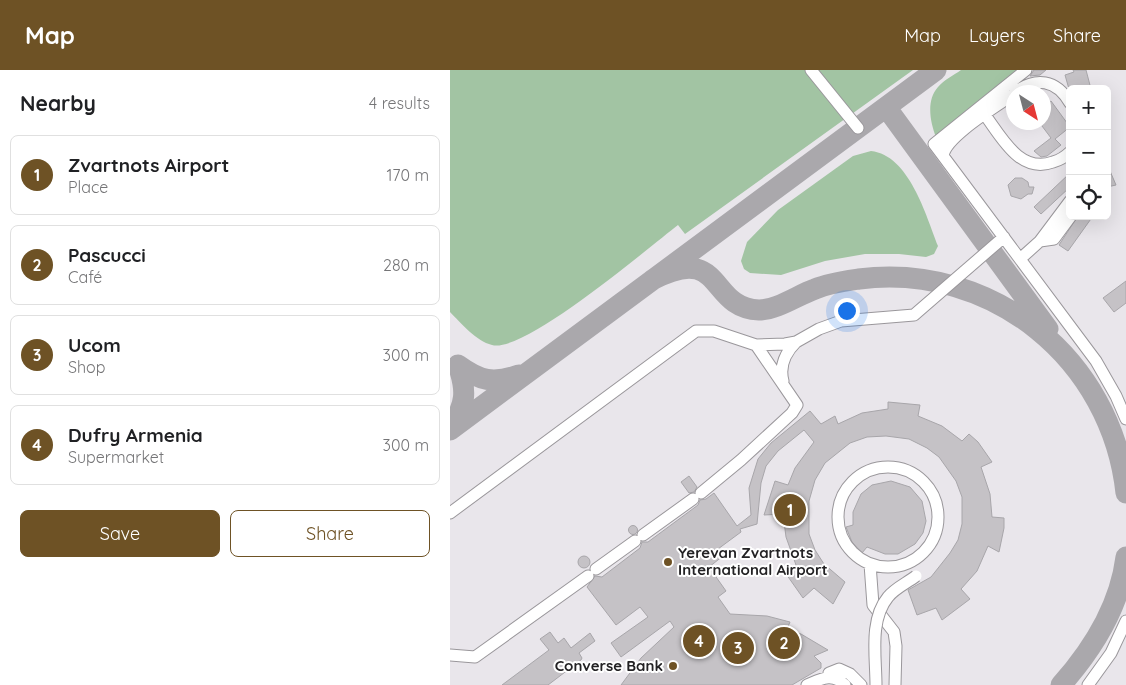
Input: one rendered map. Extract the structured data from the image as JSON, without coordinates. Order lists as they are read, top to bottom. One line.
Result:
{"places":["Yerevan Zvartnots International Airport","Converse Bank"],"north":"bottom right","page":{"header":"Map","nav":["Map","Layers","Share"],"heading":["Nearby","4 results"],"map_buttons":["+","−"],"list":[{"mark":"1","name":"Zvartnots Airport","note":"Place","value":"170 m"},{"mark":"2","name":"Pascucci","note":"Café","value":"280 m"},{"mark":"3","name":"Ucom","note":"Shop","value":"300 m"},{"mark":"4","name":"Dufry Armenia","note":"Supermarket","value":"300 m"}],"pins":["1","4","2","3"],"buttons":["Save","Share"]}}
